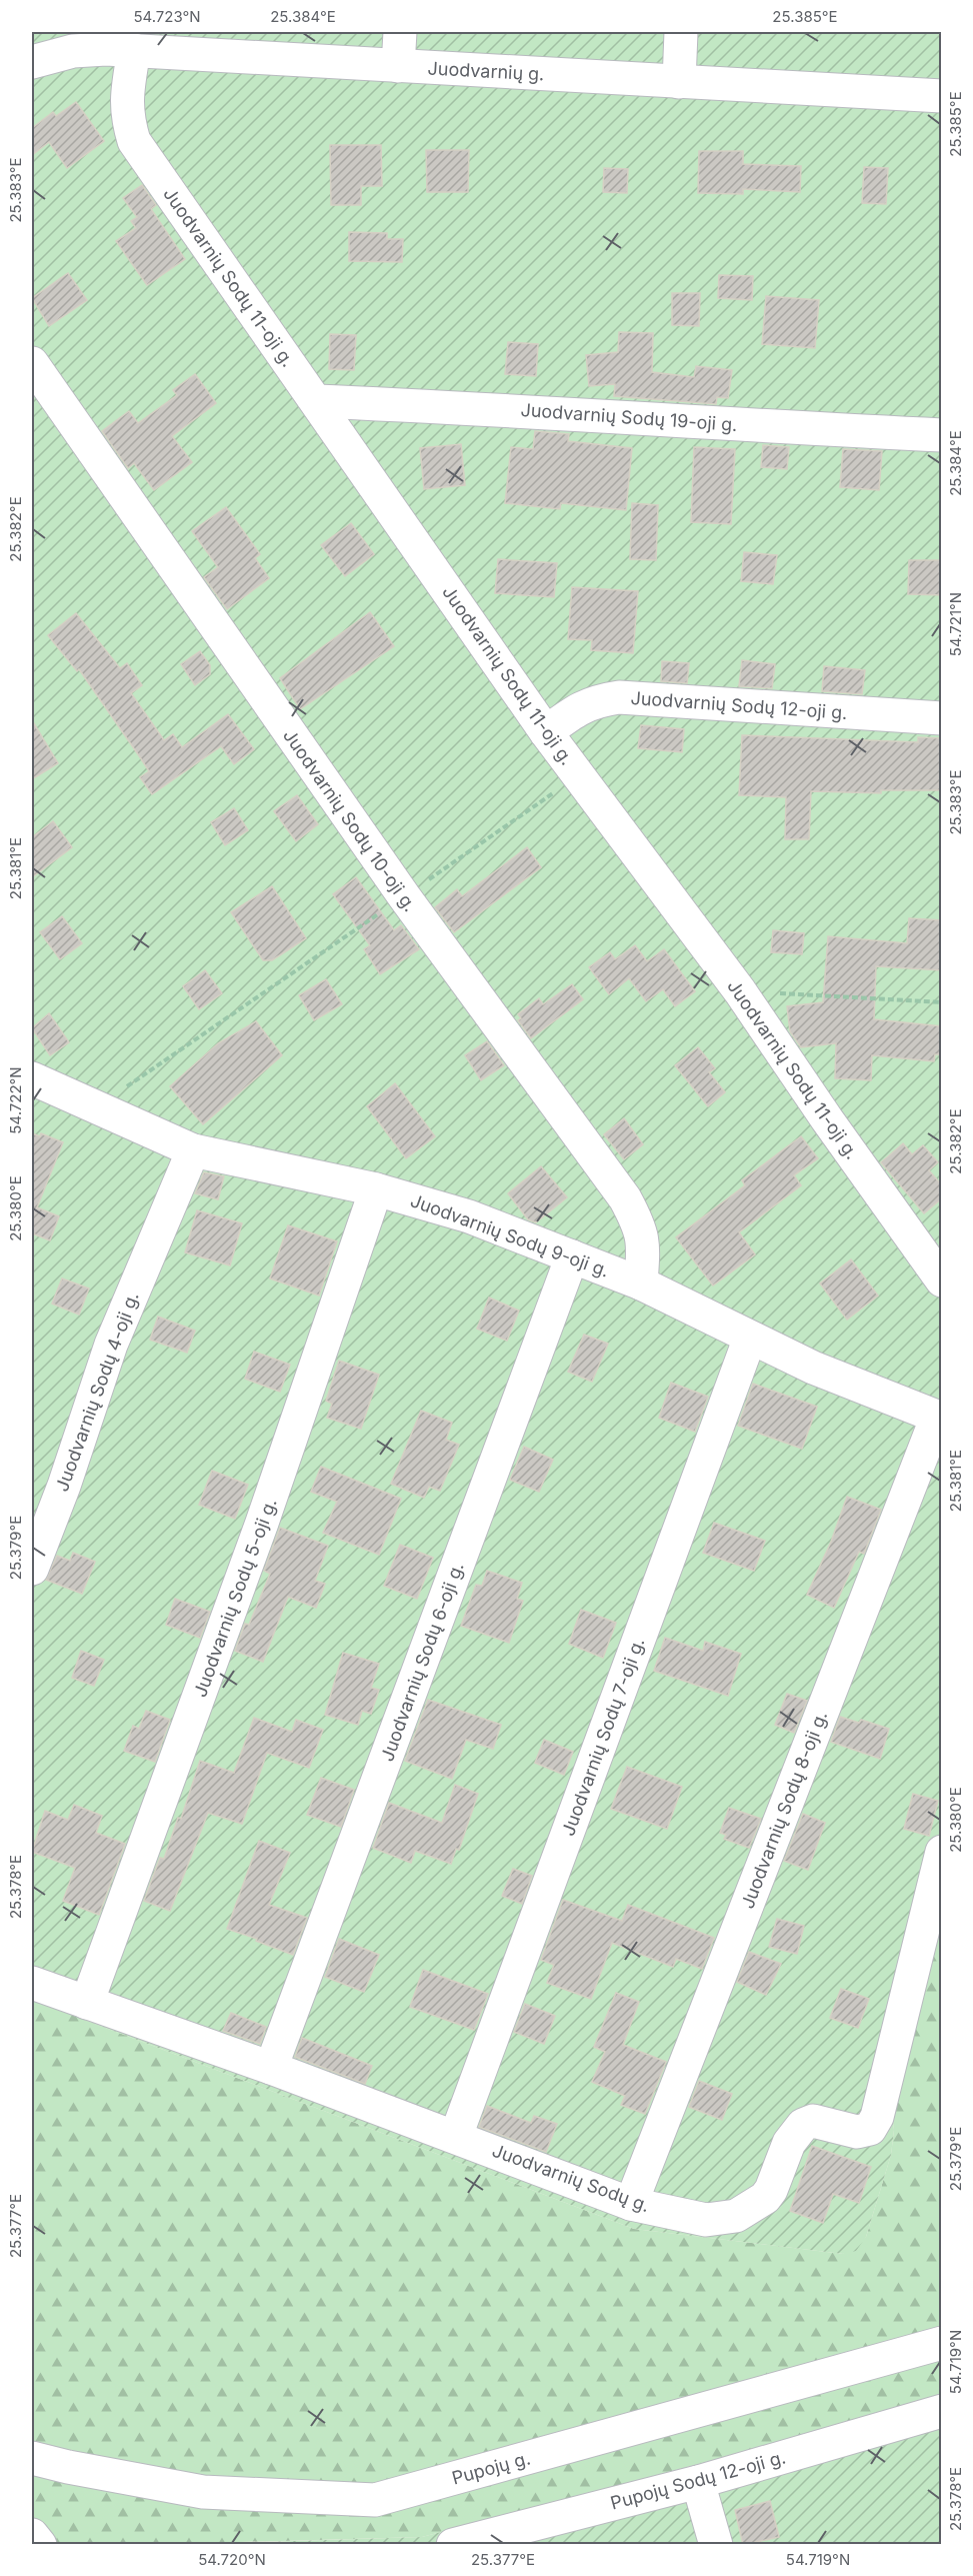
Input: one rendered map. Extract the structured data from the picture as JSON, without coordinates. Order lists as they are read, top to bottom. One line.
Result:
{"streets":{"street":["Juodvarnių g.","Juodvarnių Sodų 11-oji g.","Juodvarnių Sodų 19-oji g.","Juodvarnių Sodų 12-oji g.","Juodvarnių Sodų 10-oji g.","Juodvarnių Sodų 9-oji g.","Juodvarnių Sodų 4-oji g.","Juodvarnių Sodų 5-oji g.","Juodvarnių Sodų 6-oji g.","Juodvarnių Sodų 7-oji g.","Juodvarnių Sodų 8-oji g.","Juodvarnių Sodų g.","Pupojų g.","Pupojų Sodų 12-oji g."]},"crossings":[["Juodvarnių g.","Juodvarnių Sodų 11-oji g."],["Juodvarnių Sodų 11-oji g.","Juodvarnių Sodų 19-oji g."],["Juodvarnių Sodų 11-oji g.","Juodvarnių Sodų 12-oji g."],["Juodvarnių Sodų 10-oji g.","Juodvarnių Sodų 9-oji g."],["Juodvarnių Sodų 9-oji g.","Juodvarnių Sodų 4-oji g."],["Juodvarnių Sodų 9-oji g.","Juodvarnių Sodų 5-oji g."],["Juodvarnių Sodų 9-oji g.","Juodvarnių Sodų 6-oji g."],["Juodvarnių Sodų 9-oji g.","Juodvarnių Sodų 7-oji g."],["Juodvarnių Sodų 9-oji g.","Juodvarnių Sodų 8-oji g."],["Juodvarnių Sodų 5-oji g.","Juodvarnių Sodų g."],["Juodvarnių Sodų 6-oji g.","Juodvarnių Sodų g."],["Juodvarnių Sodų 7-oji g.","Juodvarnių Sodų g."],["Juodvarnių Sodų 8-oji g.","Juodvarnių Sodų g."]],"coordinates":["54.723°N","25.384°E","25.385°E","25.383°E","25.382°E","54.721°N","25.381°E","54.722°N","25.380°E","25.379°E","25.378°E","25.377°E","54.719°N","54.720°N"]}
